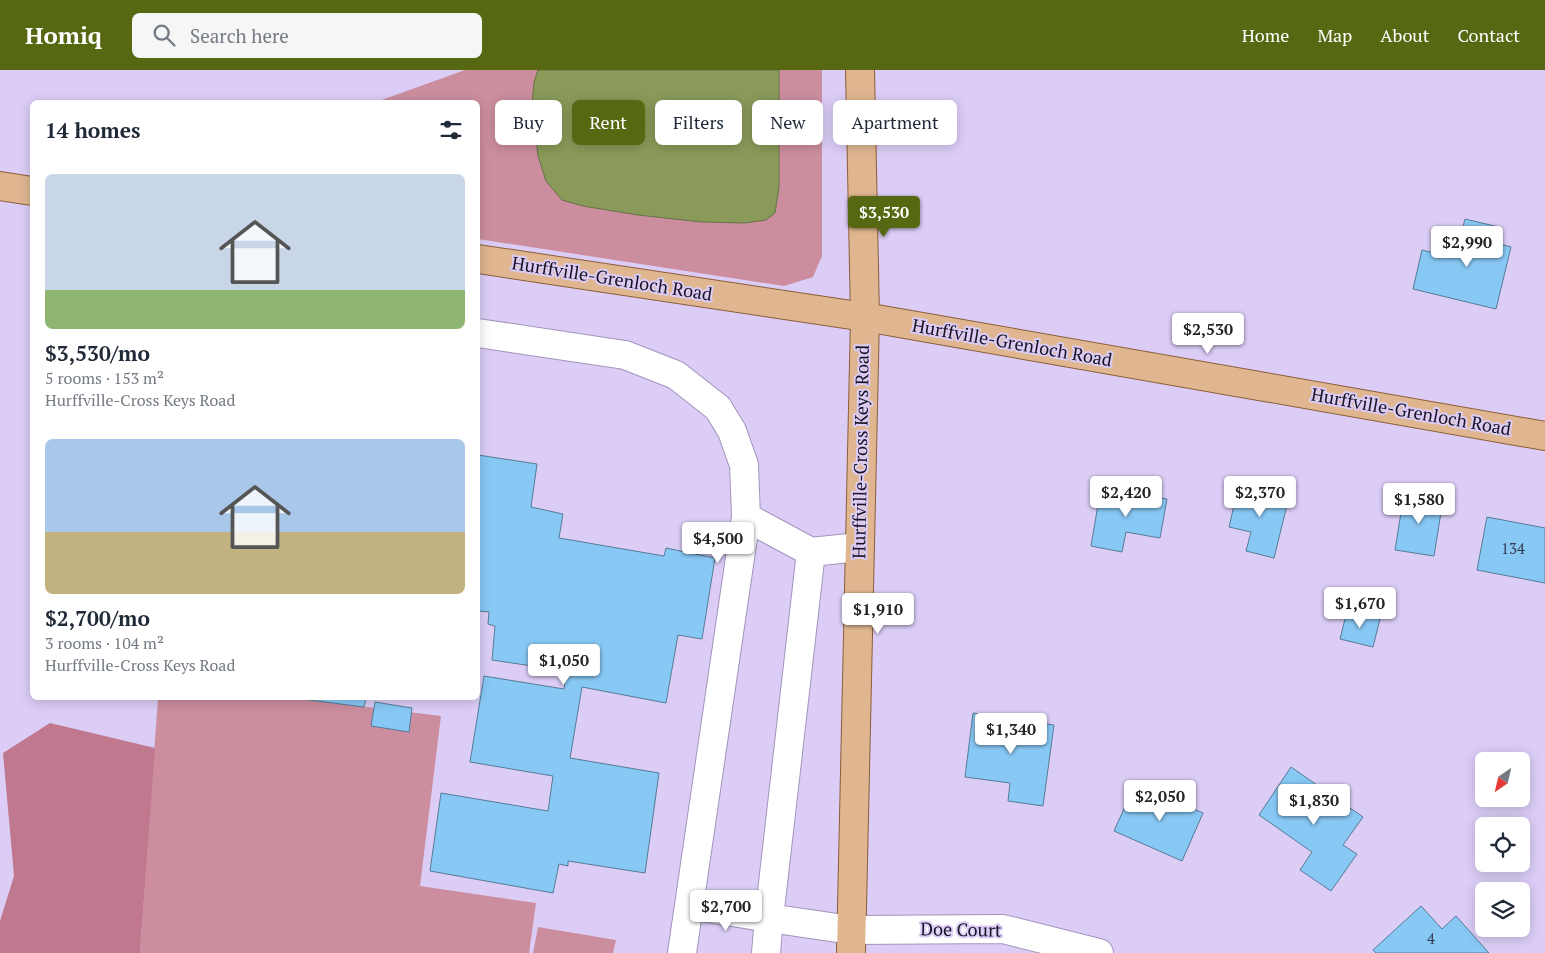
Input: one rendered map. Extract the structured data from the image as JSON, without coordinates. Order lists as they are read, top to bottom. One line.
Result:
{"streets":{"main road":["Hurffville-Grenloch Road","Hurffville-Cross Keys Road"],"street":["Doe Court"]},"crossings":[["Hurffville-Grenloch Road","Hurffville-Cross Keys Road"],["Hurffville-Cross Keys Road","Doe Court"]],"house_numbers":["134","4"],"north":"bottom left","page":{"header":"Homiq","search":"Search here","nav":["Home","Map","About","Contact"],"chip":["Buy","Rent","Filters","New","Apartment"],"heading":"14 homes","list":[{"name":"$3,530/mo","note":"5 rooms · 153 m² · Hurffville-Cross Keys Road"},{"name":"$2,700/mo","note":"3 rooms · 104 m² · Hurffville-Cross Keys Road"}],"price":["$3,530","$2,990","$2,530","$2,420","$2,370","$1,580","$4,500","$1,670","$1,910","$1,050","$1,340","$2,050","$1,830","$2,700"]}}
